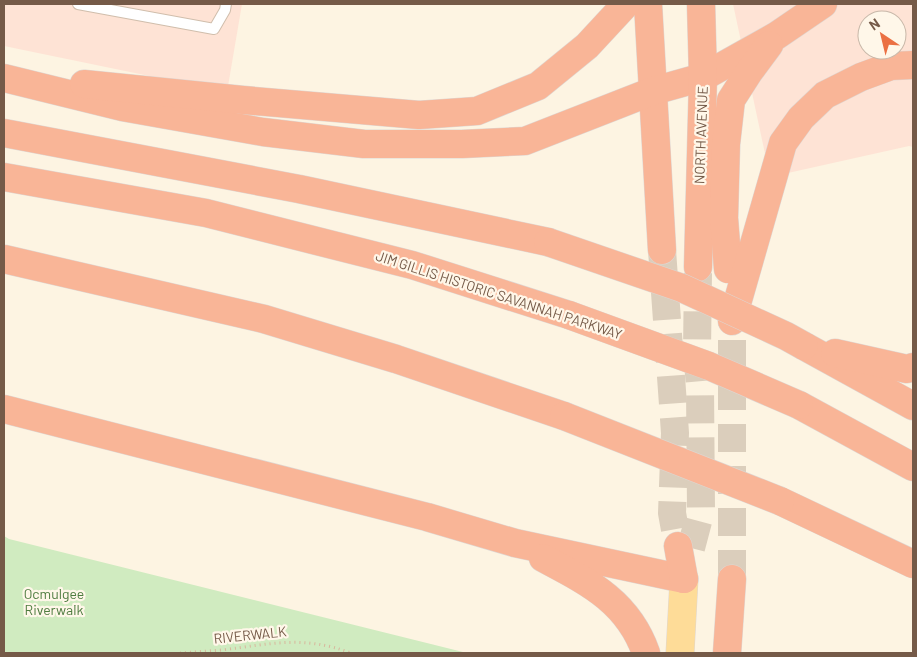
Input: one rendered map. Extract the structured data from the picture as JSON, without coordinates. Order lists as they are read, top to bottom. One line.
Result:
{"streets":{"highway":["NORTH AVENUE","JIM GILLIS HISTORIC SAVANNAH PARKWAY"],"path":["RIVERWALK"]},"parks":["Ocmulgee Riverwalk"],"north":"top left"}
